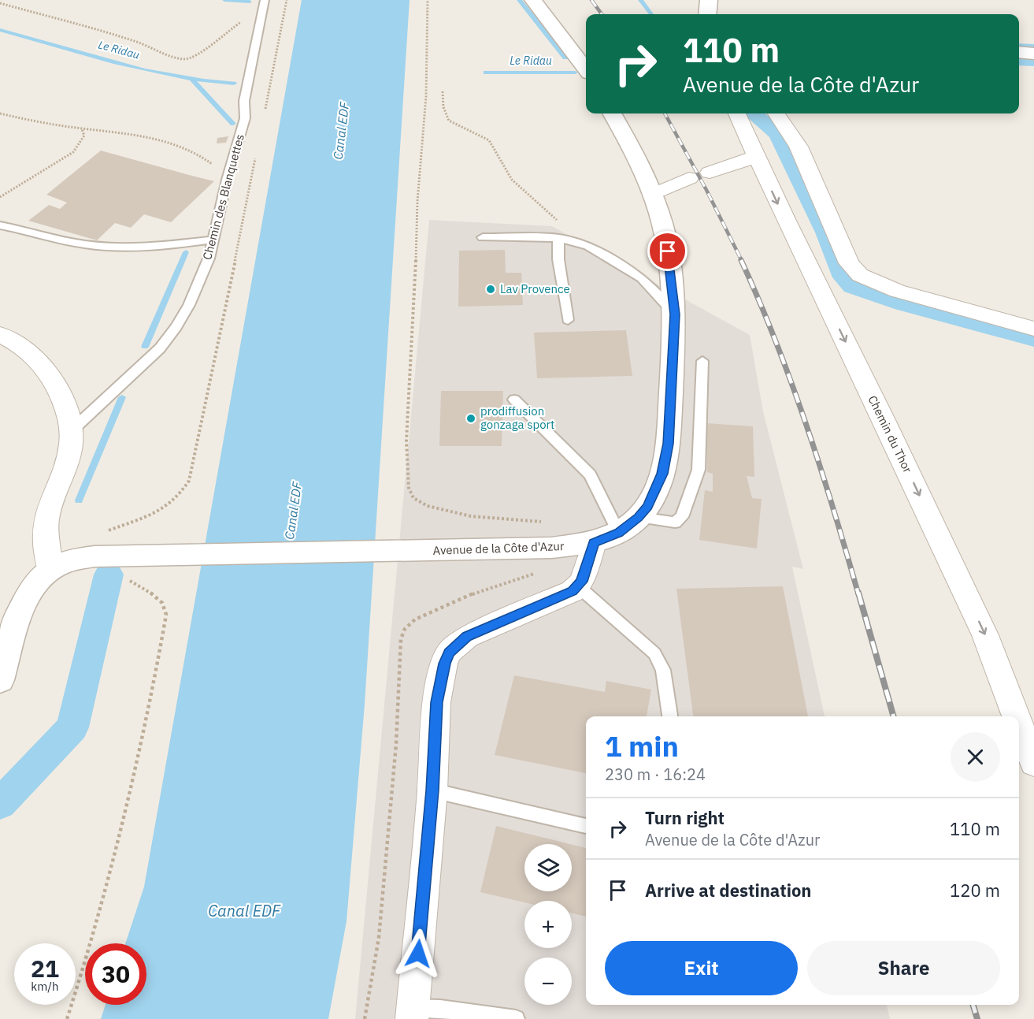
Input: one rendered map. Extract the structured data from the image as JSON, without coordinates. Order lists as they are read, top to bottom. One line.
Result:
{"streets":{"street":["Chemin du Thor","Avenue de la Côte d'Azur"],"lane":["Chemin des Blanquettes"]},"one_way":["Chemin du Thor"],"water":["Le Ridau","Canal EDF"],"places":["Lav Provence","prodiffusion gonzaga sport"],"page":{"turn":["110 m","Avenue de la Côte d'Azur"],"heading":["1 min","230 m · 16:24"],"list":[{"name":"Turn right","note":"Avenue de la Côte d'Azur","value":"110 m"},{"name":"Arrive at destination","value":"120 m"}],"map_buttons":["+","−"],"buttons":["Exit","Share"],"speed":"21 km/h","limit":"30"}}
